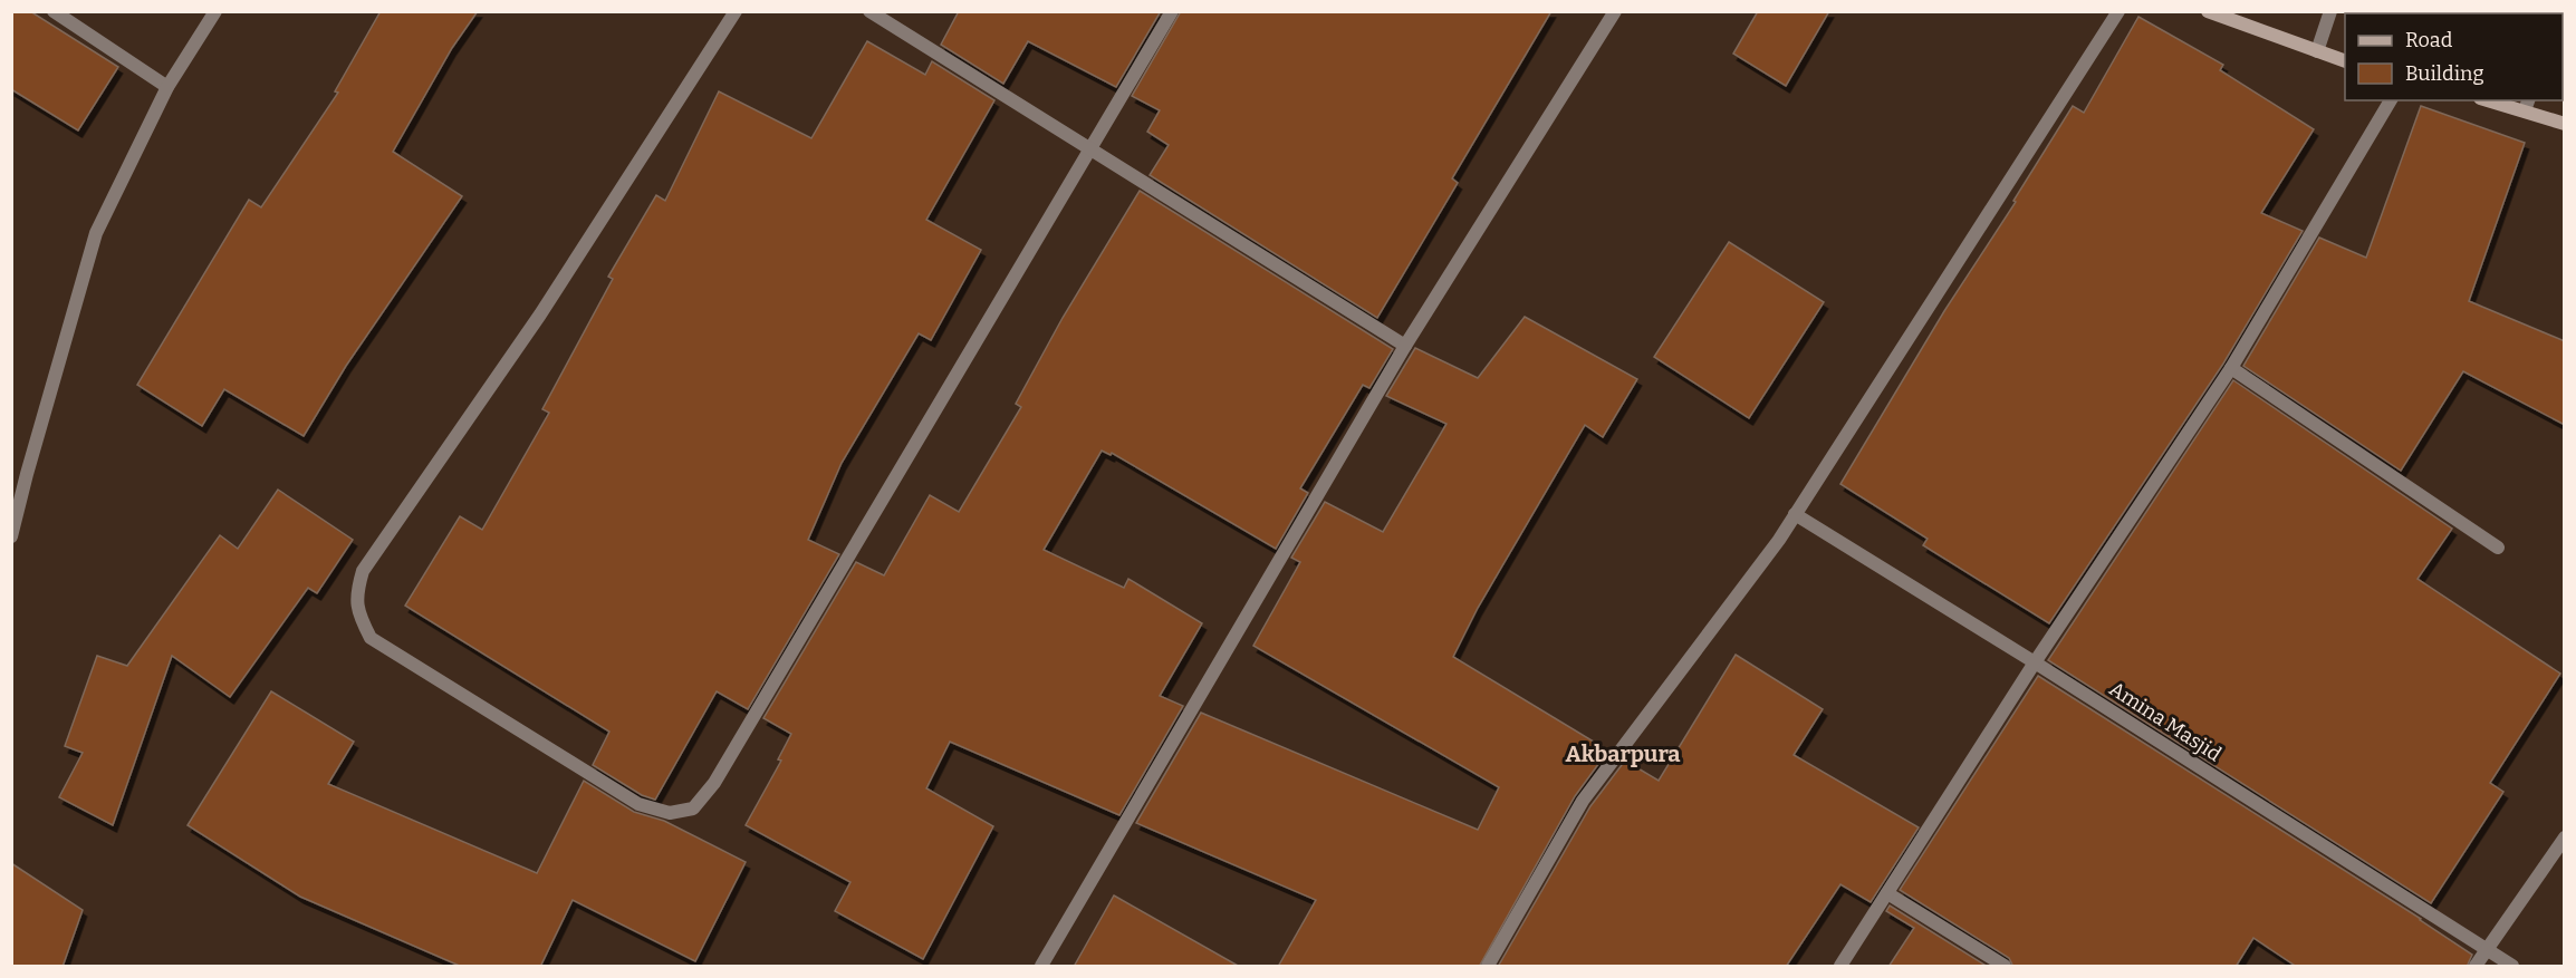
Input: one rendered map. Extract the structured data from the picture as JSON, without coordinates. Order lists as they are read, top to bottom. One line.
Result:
{"streets":{"street":["Amina Masjid"]},"districts":["Akbarpura"],"legend":["Road","Building"]}
